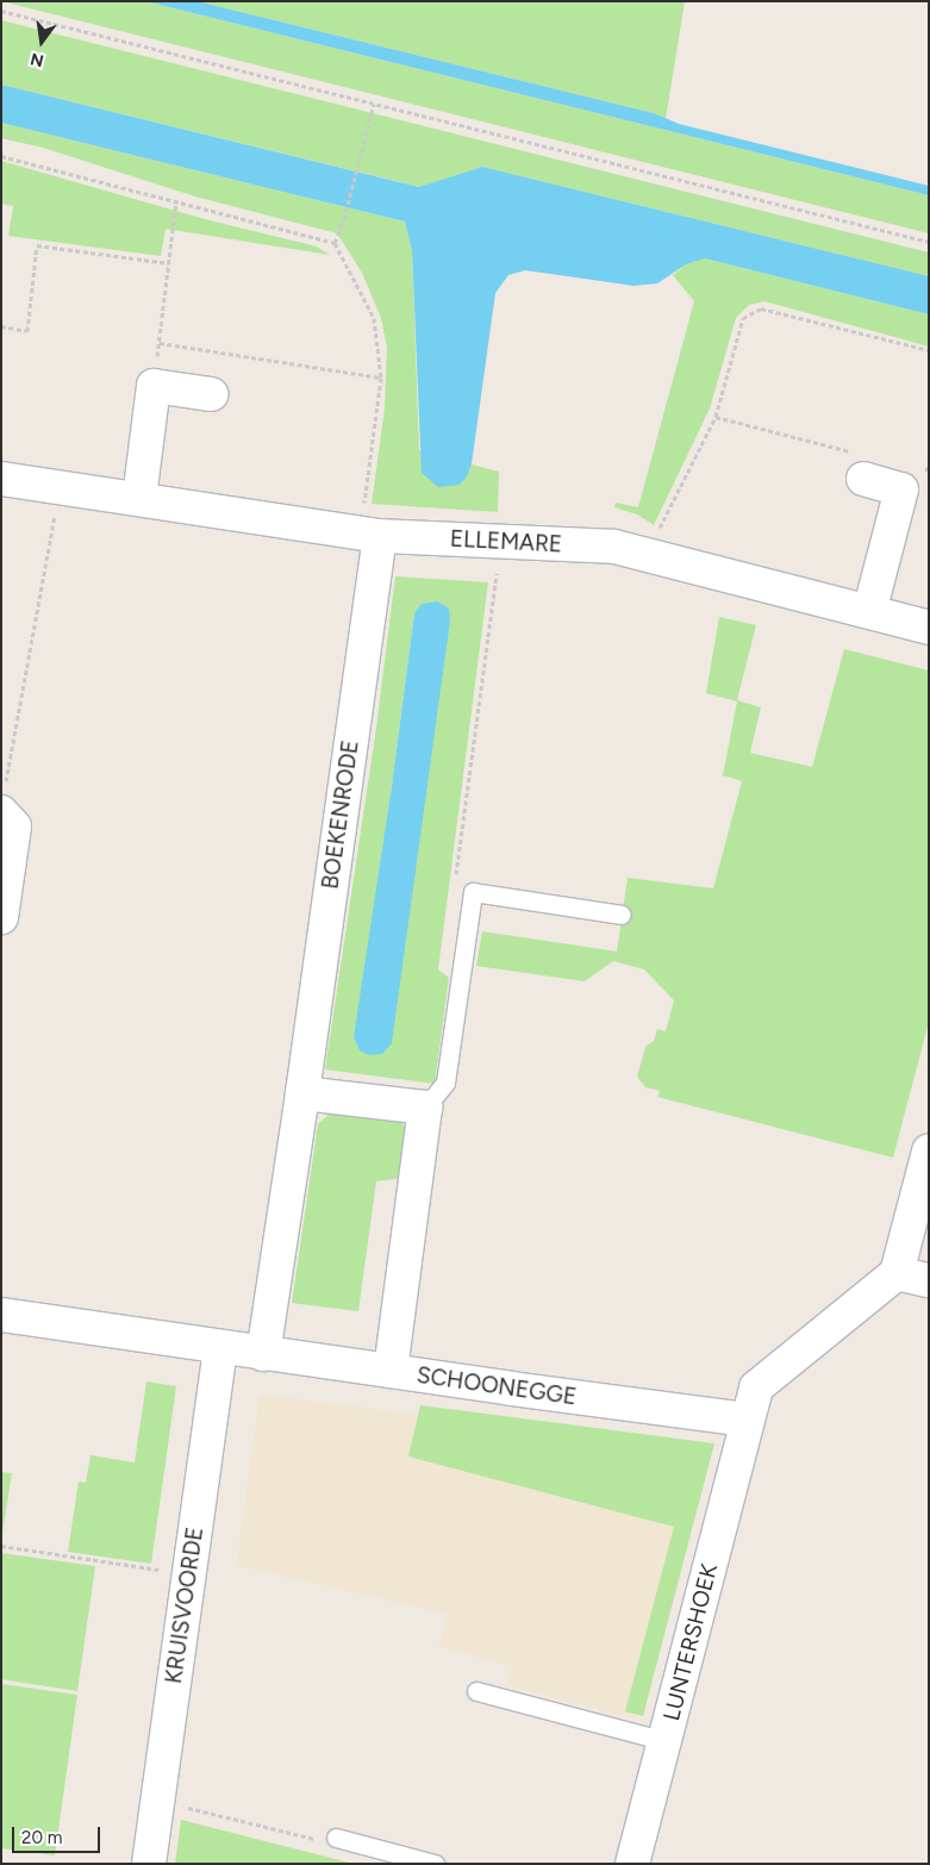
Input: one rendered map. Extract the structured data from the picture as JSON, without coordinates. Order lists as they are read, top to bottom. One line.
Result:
{"streets":{"street":["ELLEMARE","BOEKENRODE","SCHOONEGGE","KRUISVOORDE","LUNTERSHOEK"]},"crossings":[["ELLEMARE","BOEKENRODE"],["BOEKENRODE","SCHOONEGGE"],["SCHOONEGGE","KRUISVOORDE"],["SCHOONEGGE","LUNTERSHOEK"]],"scale_bar":"20 m","north":"bottom"}
